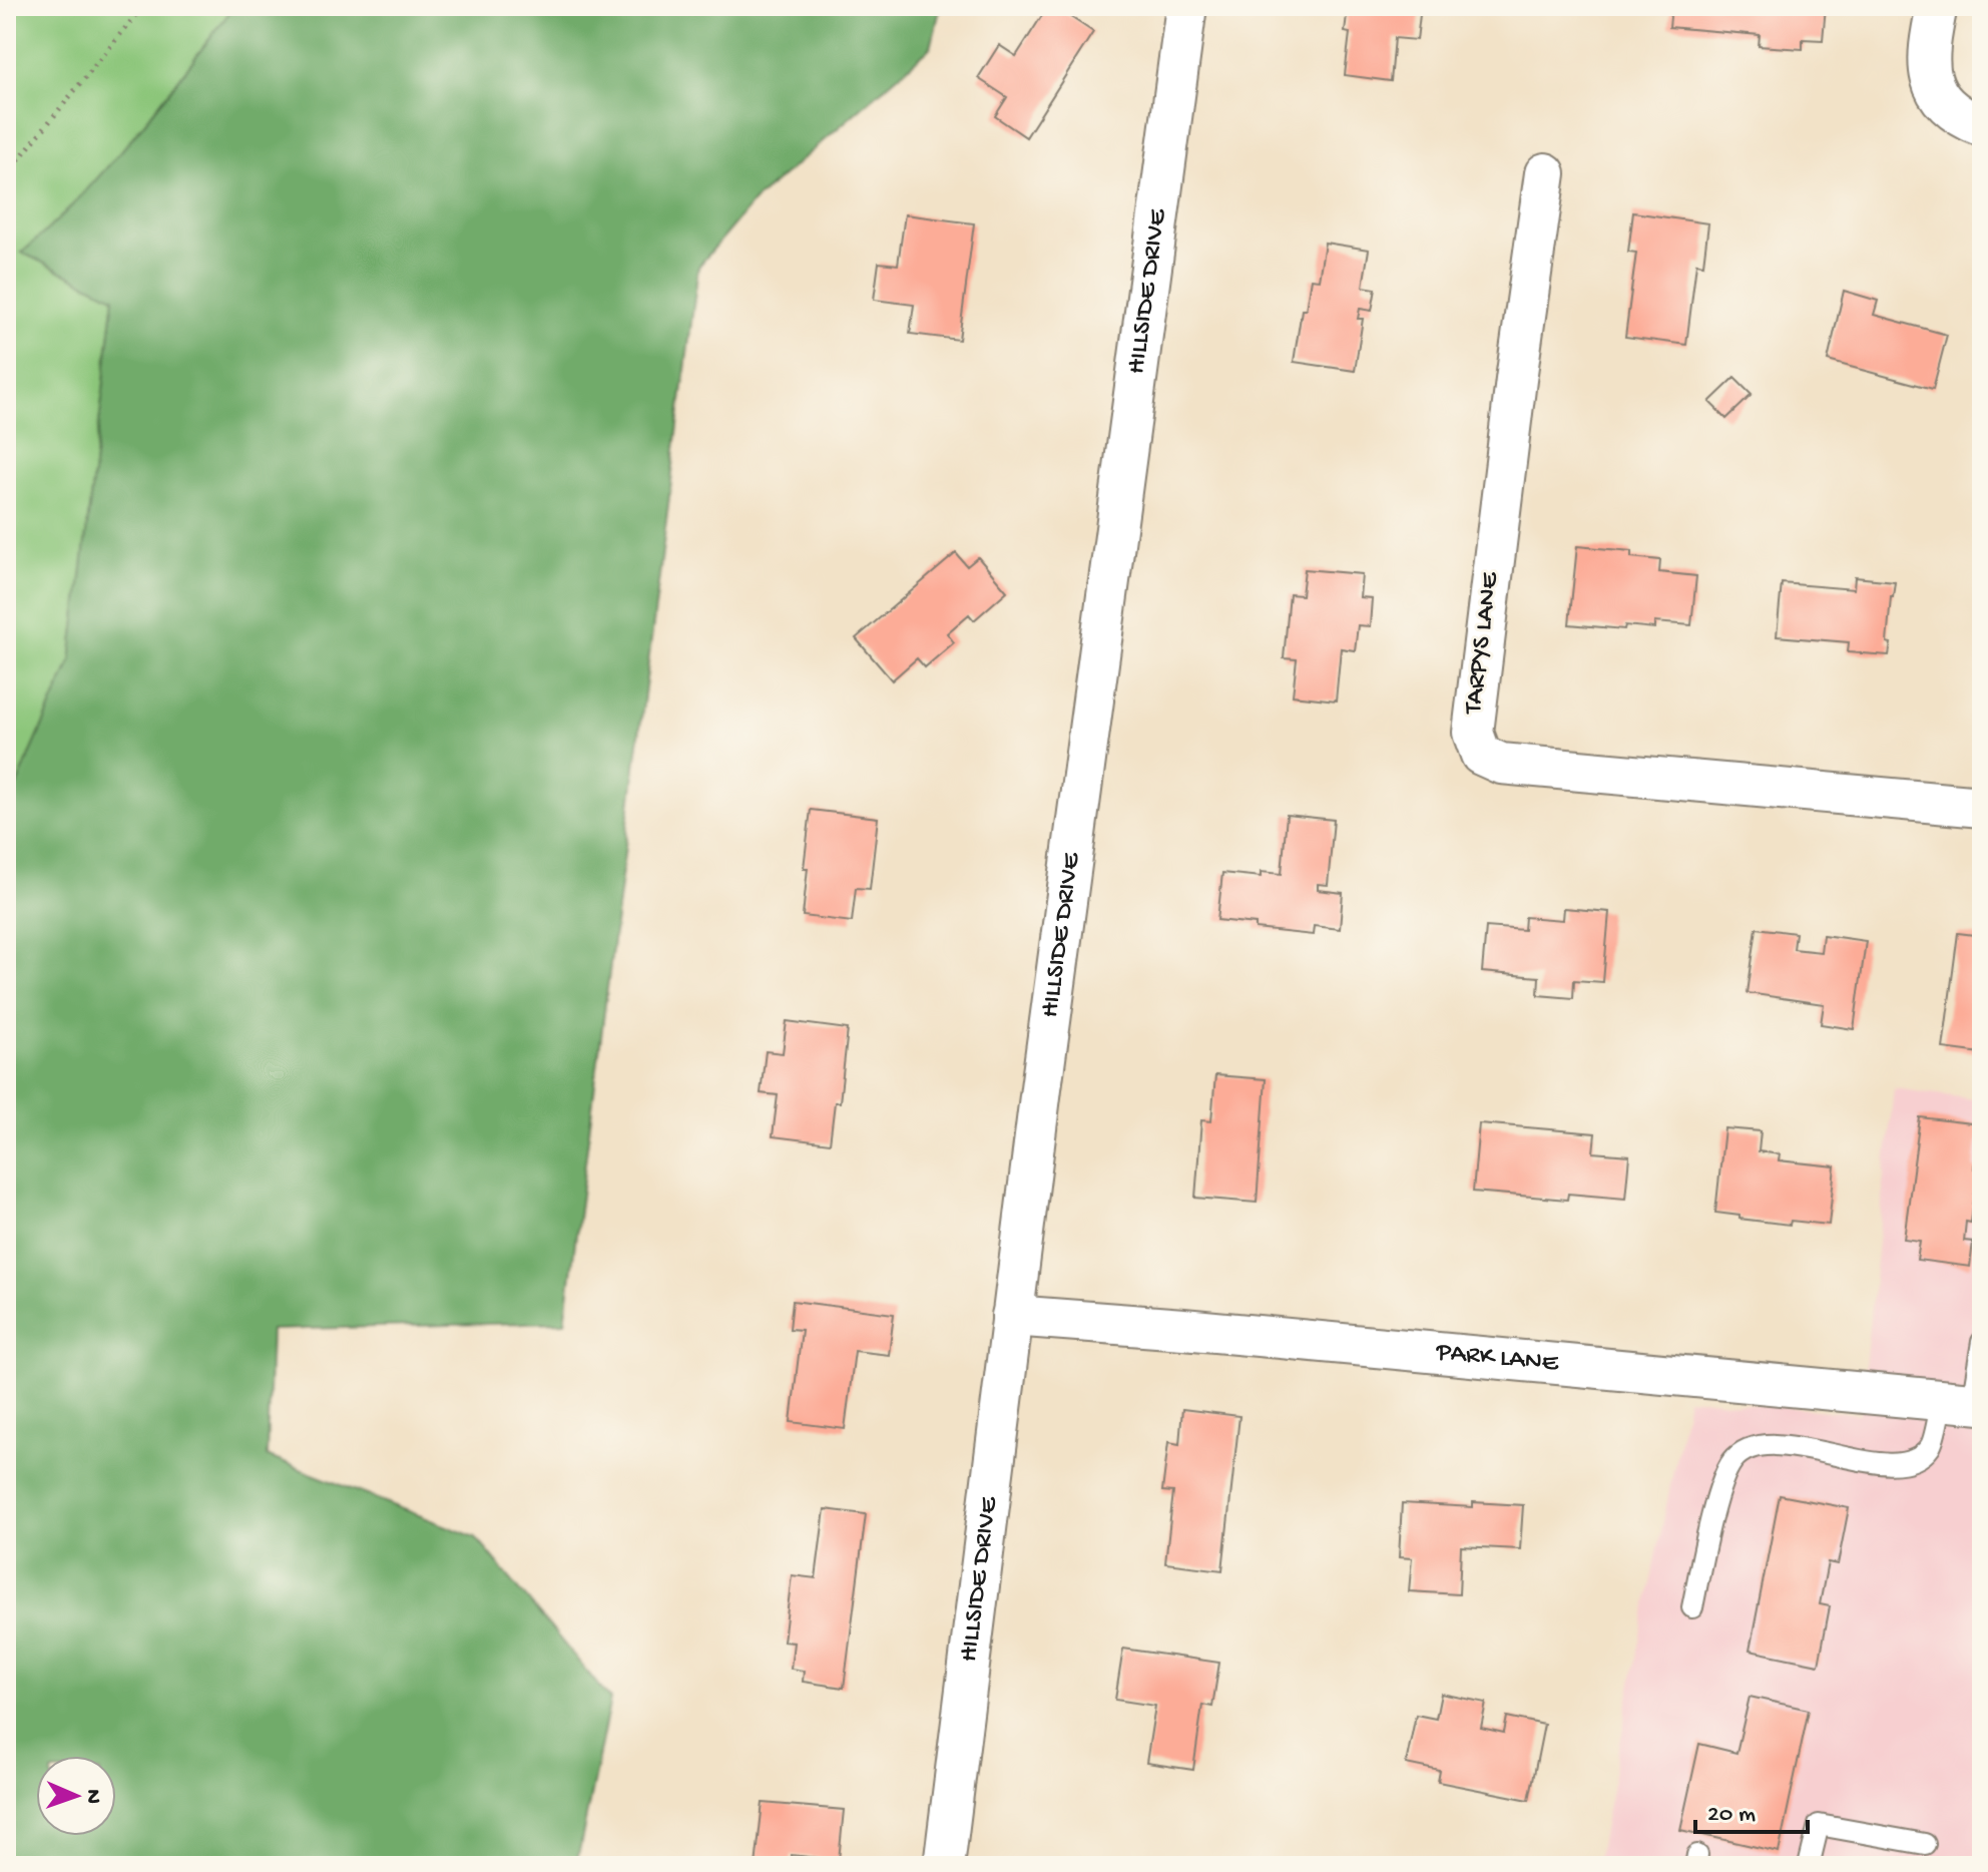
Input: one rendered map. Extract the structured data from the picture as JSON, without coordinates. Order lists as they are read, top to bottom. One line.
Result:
{"streets":{"street":["HILLSIDE DRIVE","TARPYS LANE","PARK LANE"]},"crossings":[["HILLSIDE DRIVE","PARK LANE"]],"scale_bar":"20 m","north":"right"}
